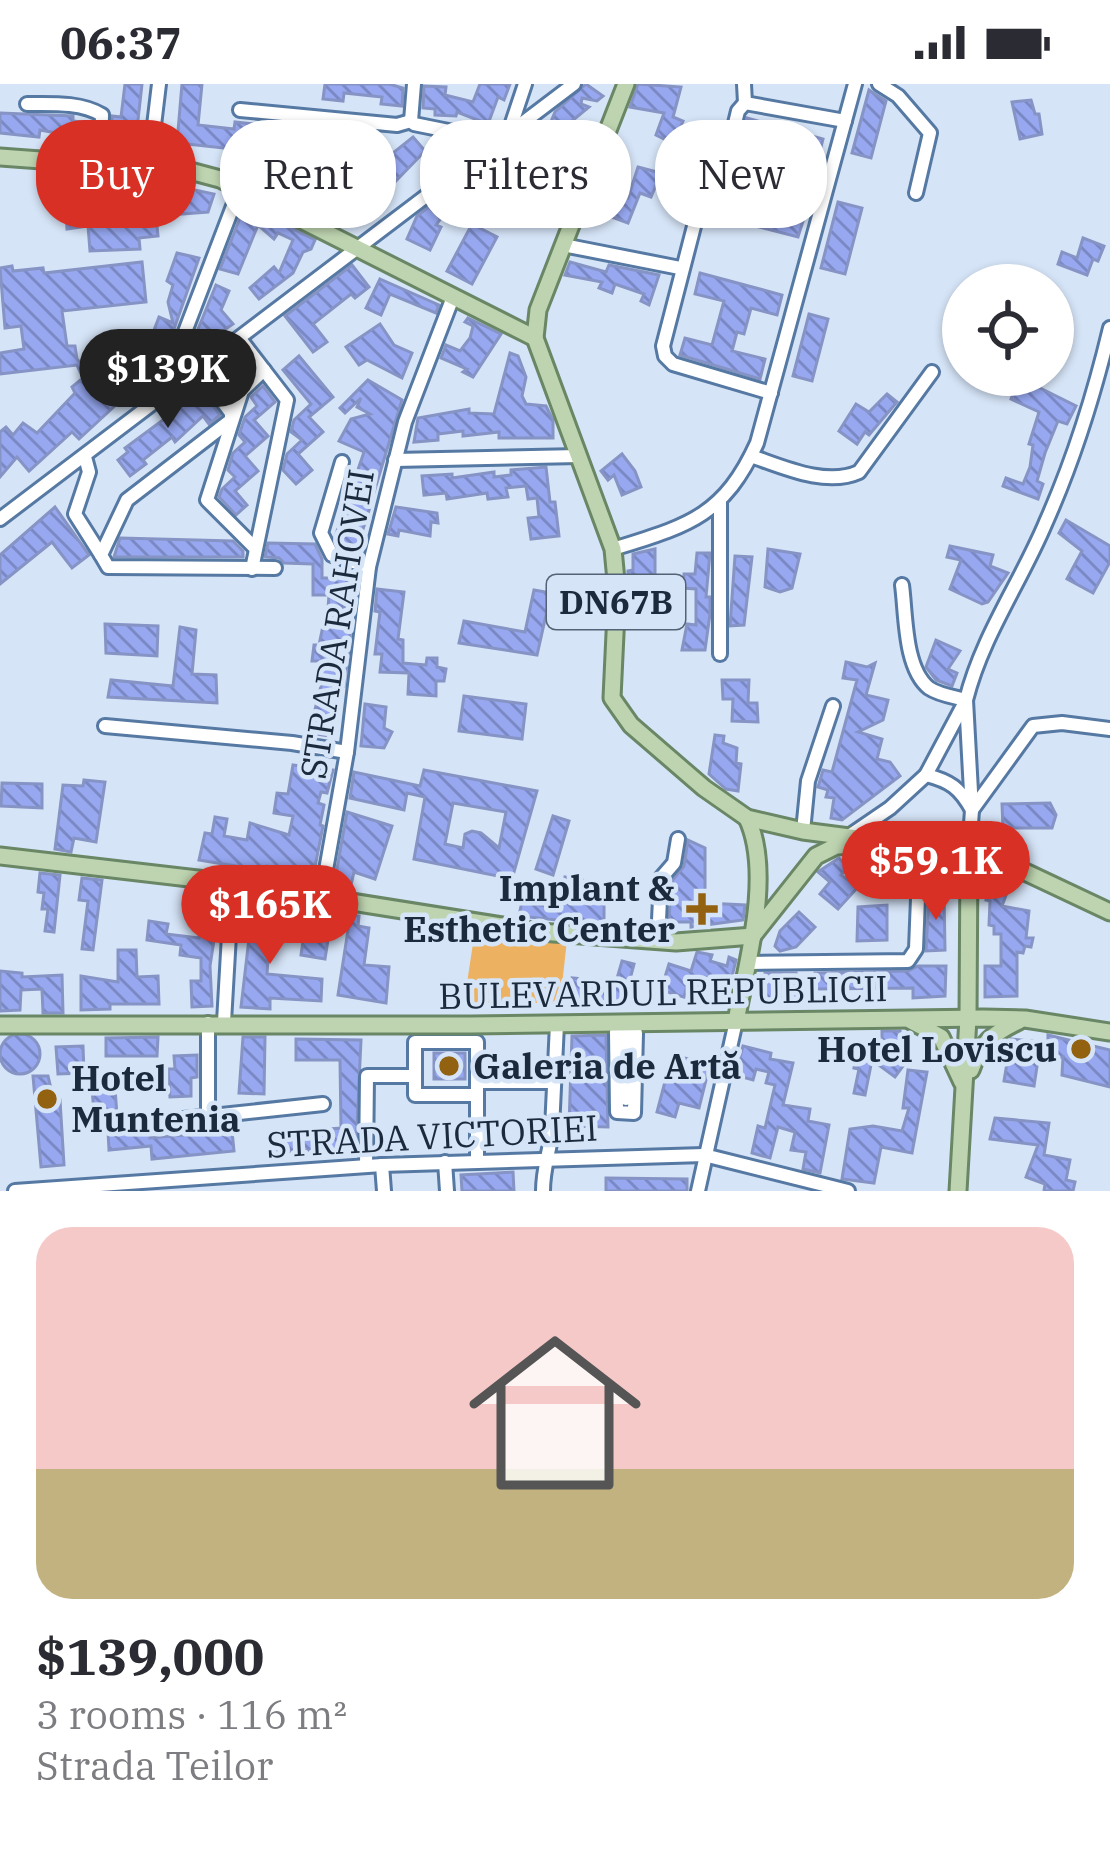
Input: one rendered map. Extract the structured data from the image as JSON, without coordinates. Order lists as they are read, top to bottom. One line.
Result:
{"streets":{"main road":["DN67B","BULEVARDUL REPUBLICII"],"street":["STRADA RAHOVEI","STRADA VICTORIEI"]},"places":{"health":["Implant & Esthetic Center"],"other":["Hotel Loviscu","Galeria de Artă","Hotel Muntenia"]},"page":{"status":"06:37","chip":["Buy","Rent","Filters","New"],"price":["$139K","$59.1K","$165K"],"list":[{"name":"$139,000","note":"3 rooms · 116 m² · Strada Teilor"}]}}
